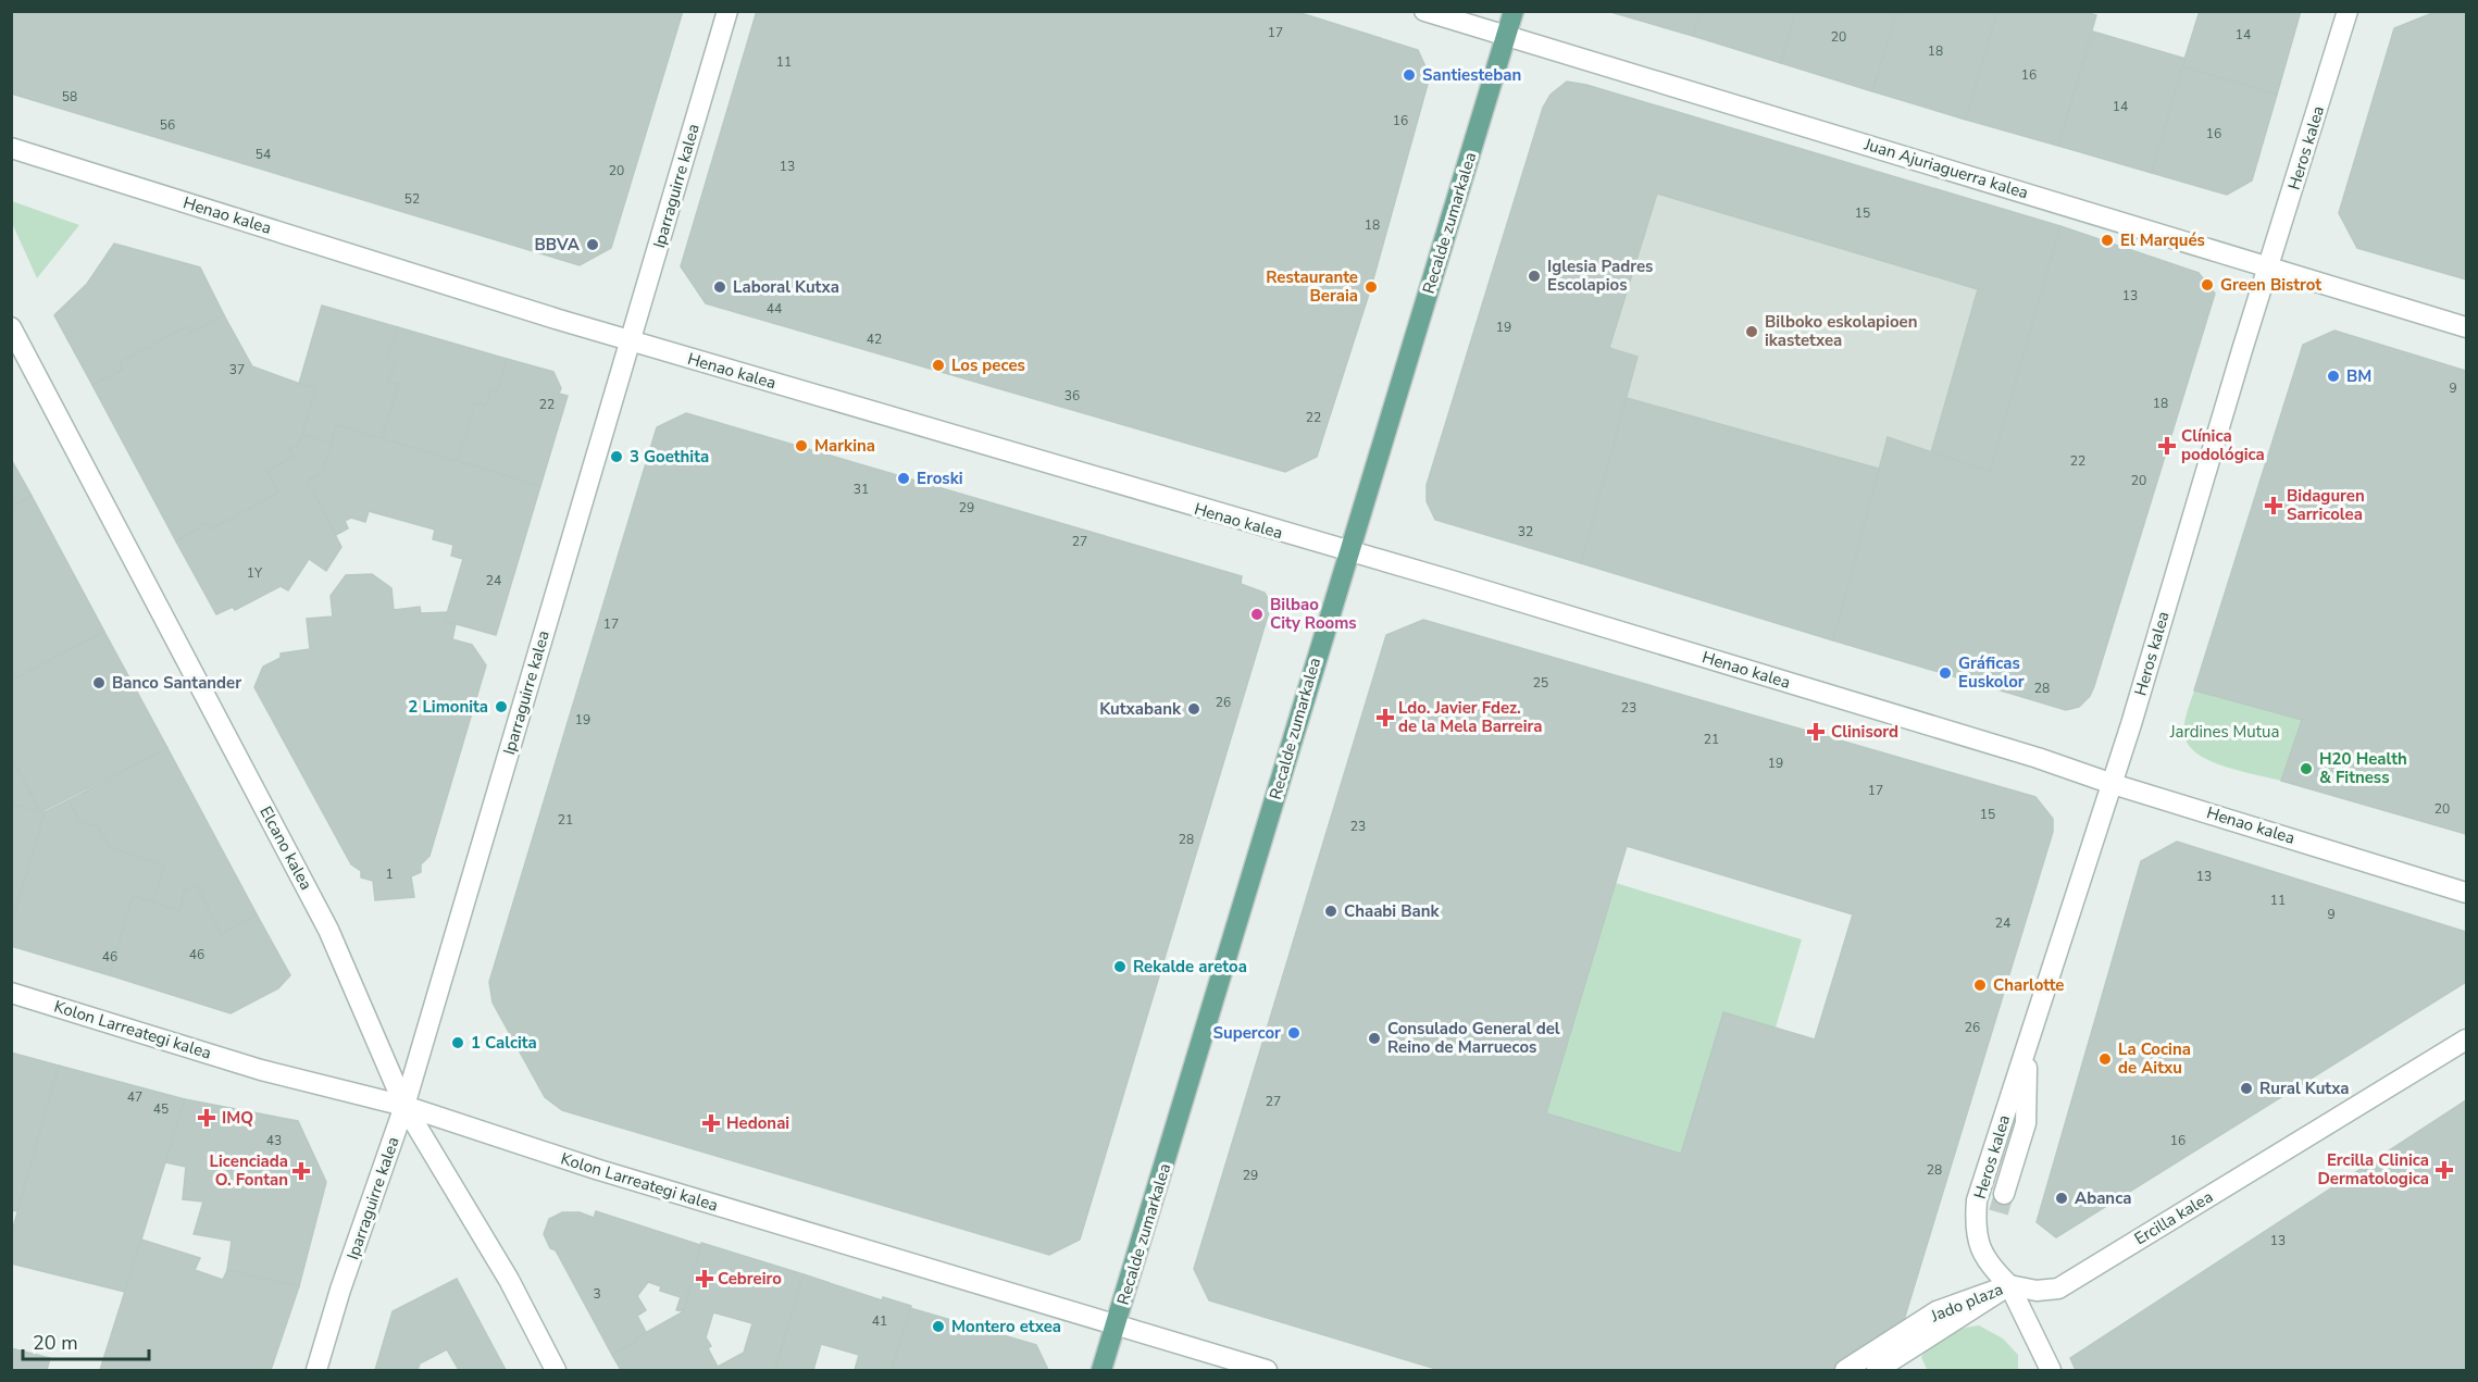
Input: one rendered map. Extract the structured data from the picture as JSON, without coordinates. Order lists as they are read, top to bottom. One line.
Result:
{"streets":{"main road":["Recalde zumarkalea"],"street":["Heros kalea","Juan Ajuriaguerra kalea","Iparraguirre kalea","Henao kalea","Elcano kalea","Kolon Larreategi kalea","Ercilla kalea","Jado plaza"]},"crossings":[["Heros kalea","Juan Ajuriaguerra kalea"],["Heros kalea","Henao kalea"],["Heros kalea","Ercilla kalea"],["Heros kalea","Jado plaza"],["Juan Ajuriaguerra kalea","Recalde zumarkalea"],["Iparraguirre kalea","Henao kalea"],["Iparraguirre kalea","Elcano kalea"],["Iparraguirre kalea","Kolon Larreategi kalea"],["Henao kalea","Recalde zumarkalea"],["Recalde zumarkalea","Kolon Larreategi kalea"],["Elcano kalea","Kolon Larreategi kalea"],["Ercilla kalea","Jado plaza"]],"parks":["Jardines Mutua"],"places":{"other":["Santiesteban","El Marqués","BBVA","Iglesia Padres Escolapios","Green Bistrot","Laboral Kutxa","Restaurante Beraia","Bilboko eskolapioen ikastetxea","Los peces","BM","Markina","3 Goethita","Eroski","Bilbao City Rooms","Gráficas Euskolor","Banco Santander","2 Limonita","Kutxabank","H20 Health & Fitness","Chaabi Bank","Rekalde aretoa","Charlotte","Supercor","Consulado General del Reino de Marruecos","1 Calcita","La Cocina de Aitxu","Rural Kutxa","Abanca","Montero etxea"],"health":["Clínica podológica","Bidaguren Sarricolea","Ldo. Javier Fdez. de la Mela Barreira","Clinisord","IMQ","Hedonai","Ercilla Clinica Dermatologica","Licenciada O. Fontan","Cebreiro"]},"house_numbers":["17","14","20","18","11","16","58","14","16","56","16","54","13","20","52","15","18","13","44","19","42","37","9","36","18","22","22","22","20","31","29","32","27","1Y","24","17","25","28","26","23","19","21","19","17","20","15","21","23","28","1","13","11","9","24","46","46","26","47","27","45","43","16","28","29","13","3","41"],"scale_bar":"20 m"}
